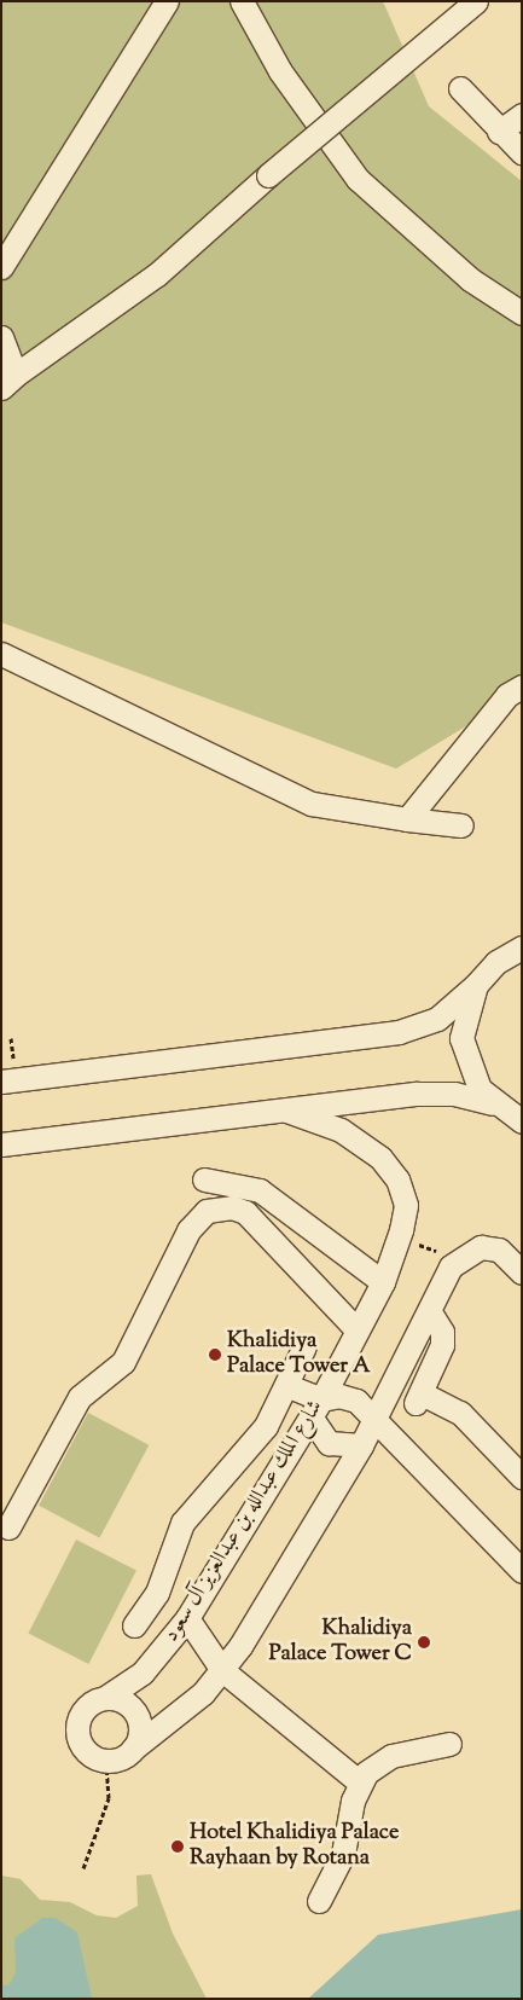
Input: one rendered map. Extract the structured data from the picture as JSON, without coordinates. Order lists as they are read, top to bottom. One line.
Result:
{"streets":{"street":["شارع الملك عبدالله بن عبدالعزيز آل سعود"]},"places":["Khalidiya Palace Tower A","Khalidiya Palace Tower C","Hotel Khalidiya Palace Rayhaan by Rotana"]}
